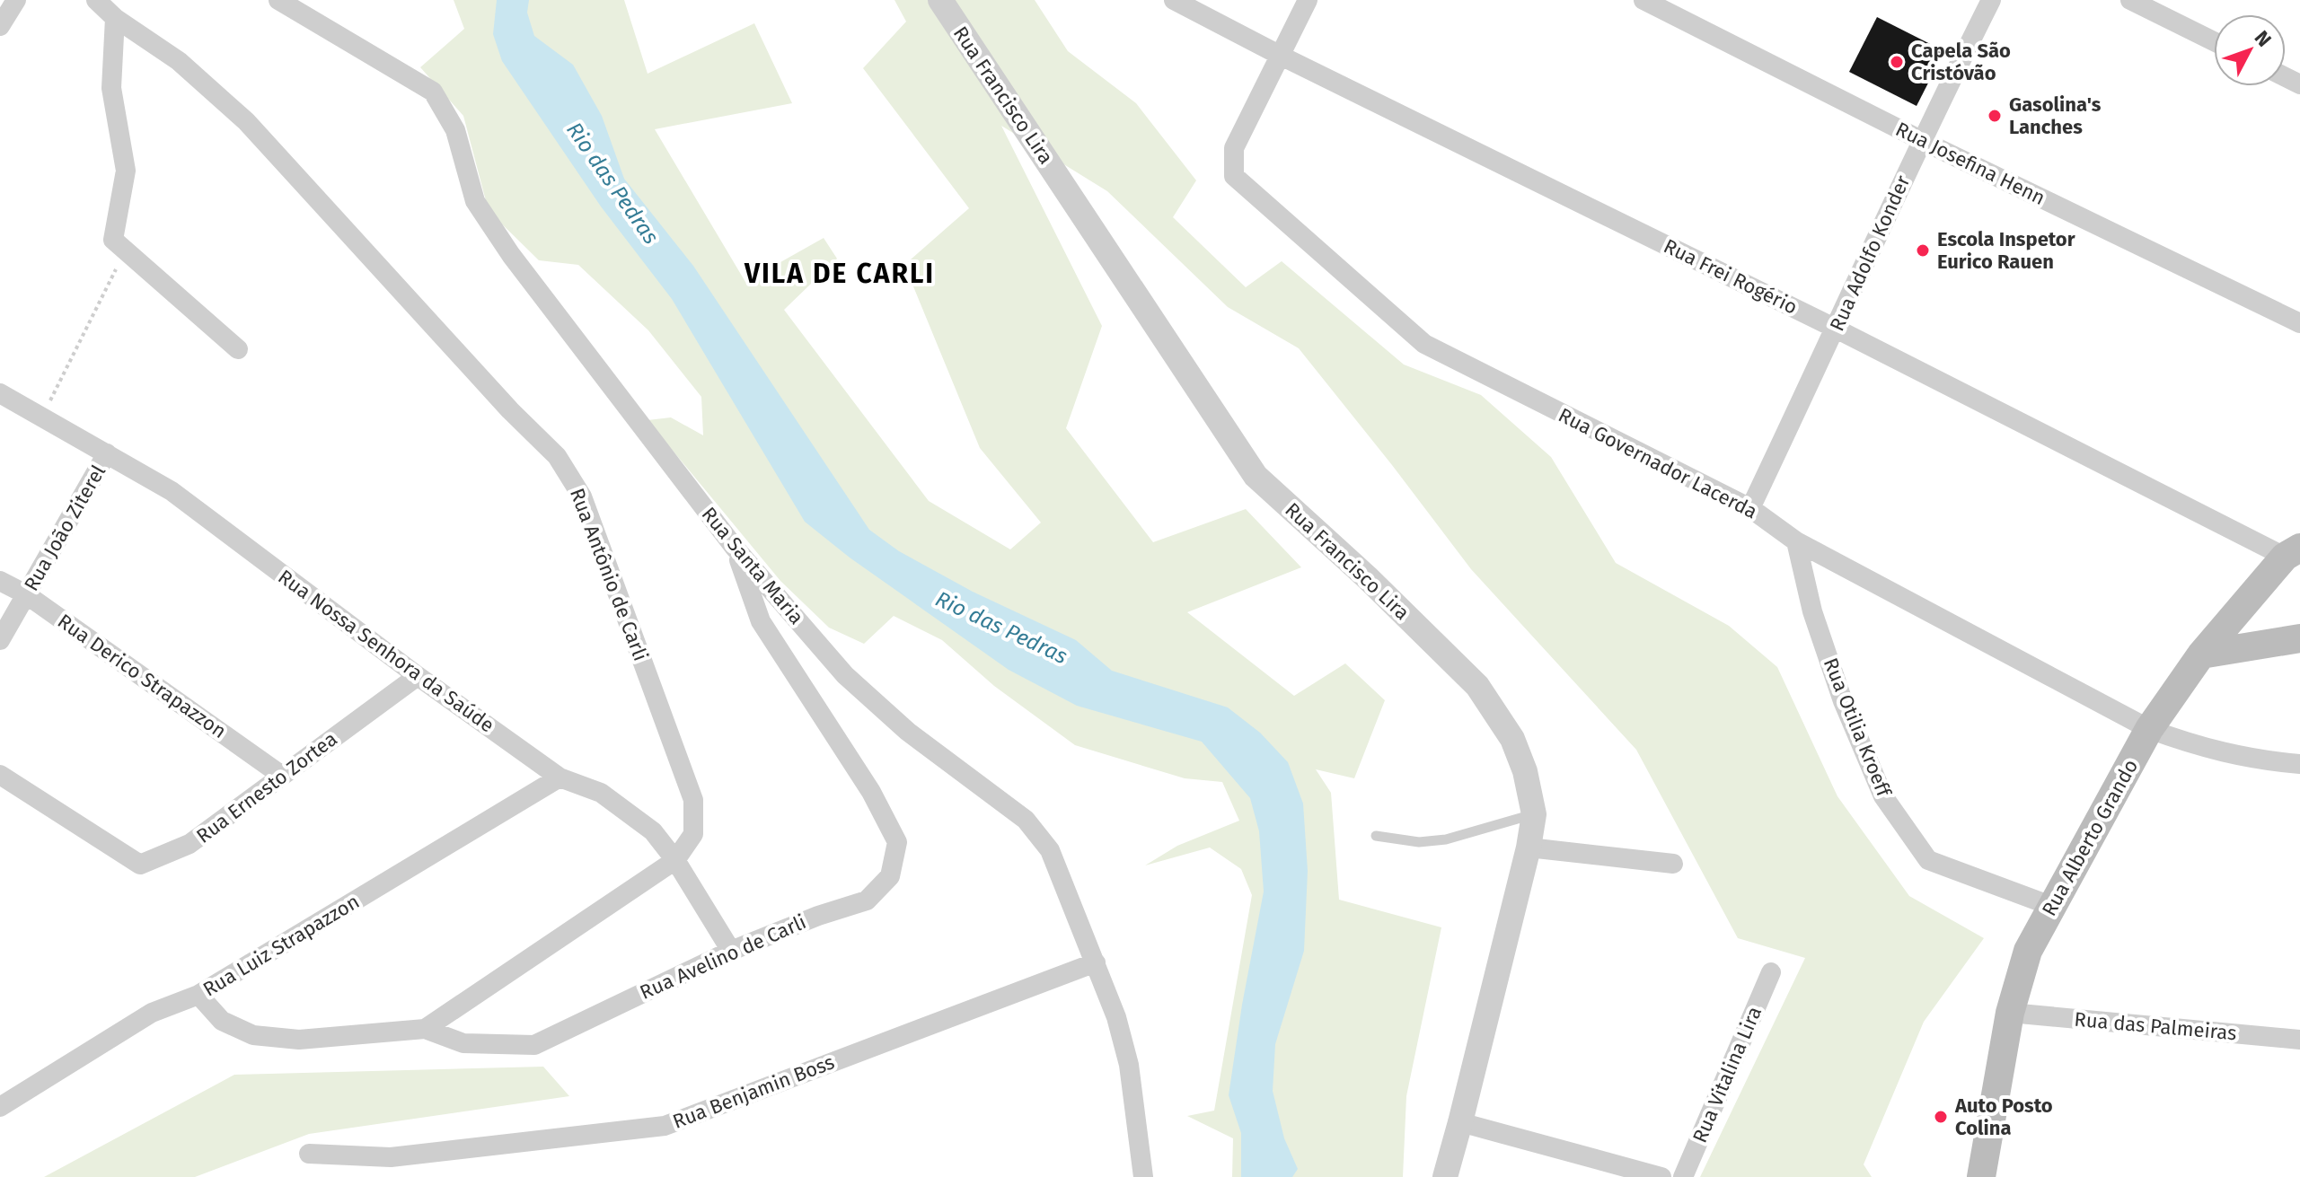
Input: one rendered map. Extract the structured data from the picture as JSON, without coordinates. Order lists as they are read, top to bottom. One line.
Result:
{"streets":{"main road":["Rua Alberto Grando"],"street":["Rua Francisco Lira","Rua Josefina Henn","Rua Adolfo Konder","Rua Frei Rogério","Rua Governador Lacerda","Rua João Ziterel","Rua Santa Maria","Rua Antônio de Carli","Rua Nossa Senhora da Saúde","Rua Derico Strapazzon","Rua Otilia Kroeff","Rua Ernesto Zortea","Rua Luiz Strapazzon","Rua Avelino de Carli","Rua das Palmeiras","Rua Vitalina Lira","Rua Benjamin Boss"]},"crossings":[["Rua Josefina Henn","Rua Adolfo Konder"],["Rua Adolfo Konder","Rua Frei Rogério"],["Rua Adolfo Konder","Rua Governador Lacerda"],["Rua Frei Rogério","Rua Governador Lacerda"],["Rua Frei Rogério","Rua Alberto Grando"],["Rua Governador Lacerda","Rua Otilia Kroeff"],["Rua Governador Lacerda","Rua Alberto Grando"],["Rua João Ziterel","Rua Nossa Senhora da Saúde"],["Rua João Ziterel","Rua Derico Strapazzon"],["Rua Santa Maria","Rua Avelino de Carli"],["Rua Santa Maria","Rua Benjamin Boss"],["Rua Antônio de Carli","Rua Nossa Senhora da Saúde"],["Rua Antônio de Carli","Rua Avelino de Carli"],["Rua Nossa Senhora da Saúde","Rua Ernesto Zortea"],["Rua Nossa Senhora da Saúde","Rua Luiz Strapazzon"],["Rua Nossa Senhora da Saúde","Rua Avelino de Carli"],["Rua Derico Strapazzon","Rua Ernesto Zortea"],["Rua Otilia Kroeff","Rua Alberto Grando"],["Rua Alberto Grando","Rua das Palmeiras"],["Rua Luiz Strapazzon","Rua Avelino de Carli"]],"districts":["VILA DE CARLI"],"water":["Rio das Pedras"],"places":["Capela São Cristóvão","Gasolina's Lanches","Escola Inspetor Eurico Rauen","Auto Posto Colina"],"north":"top right"}
